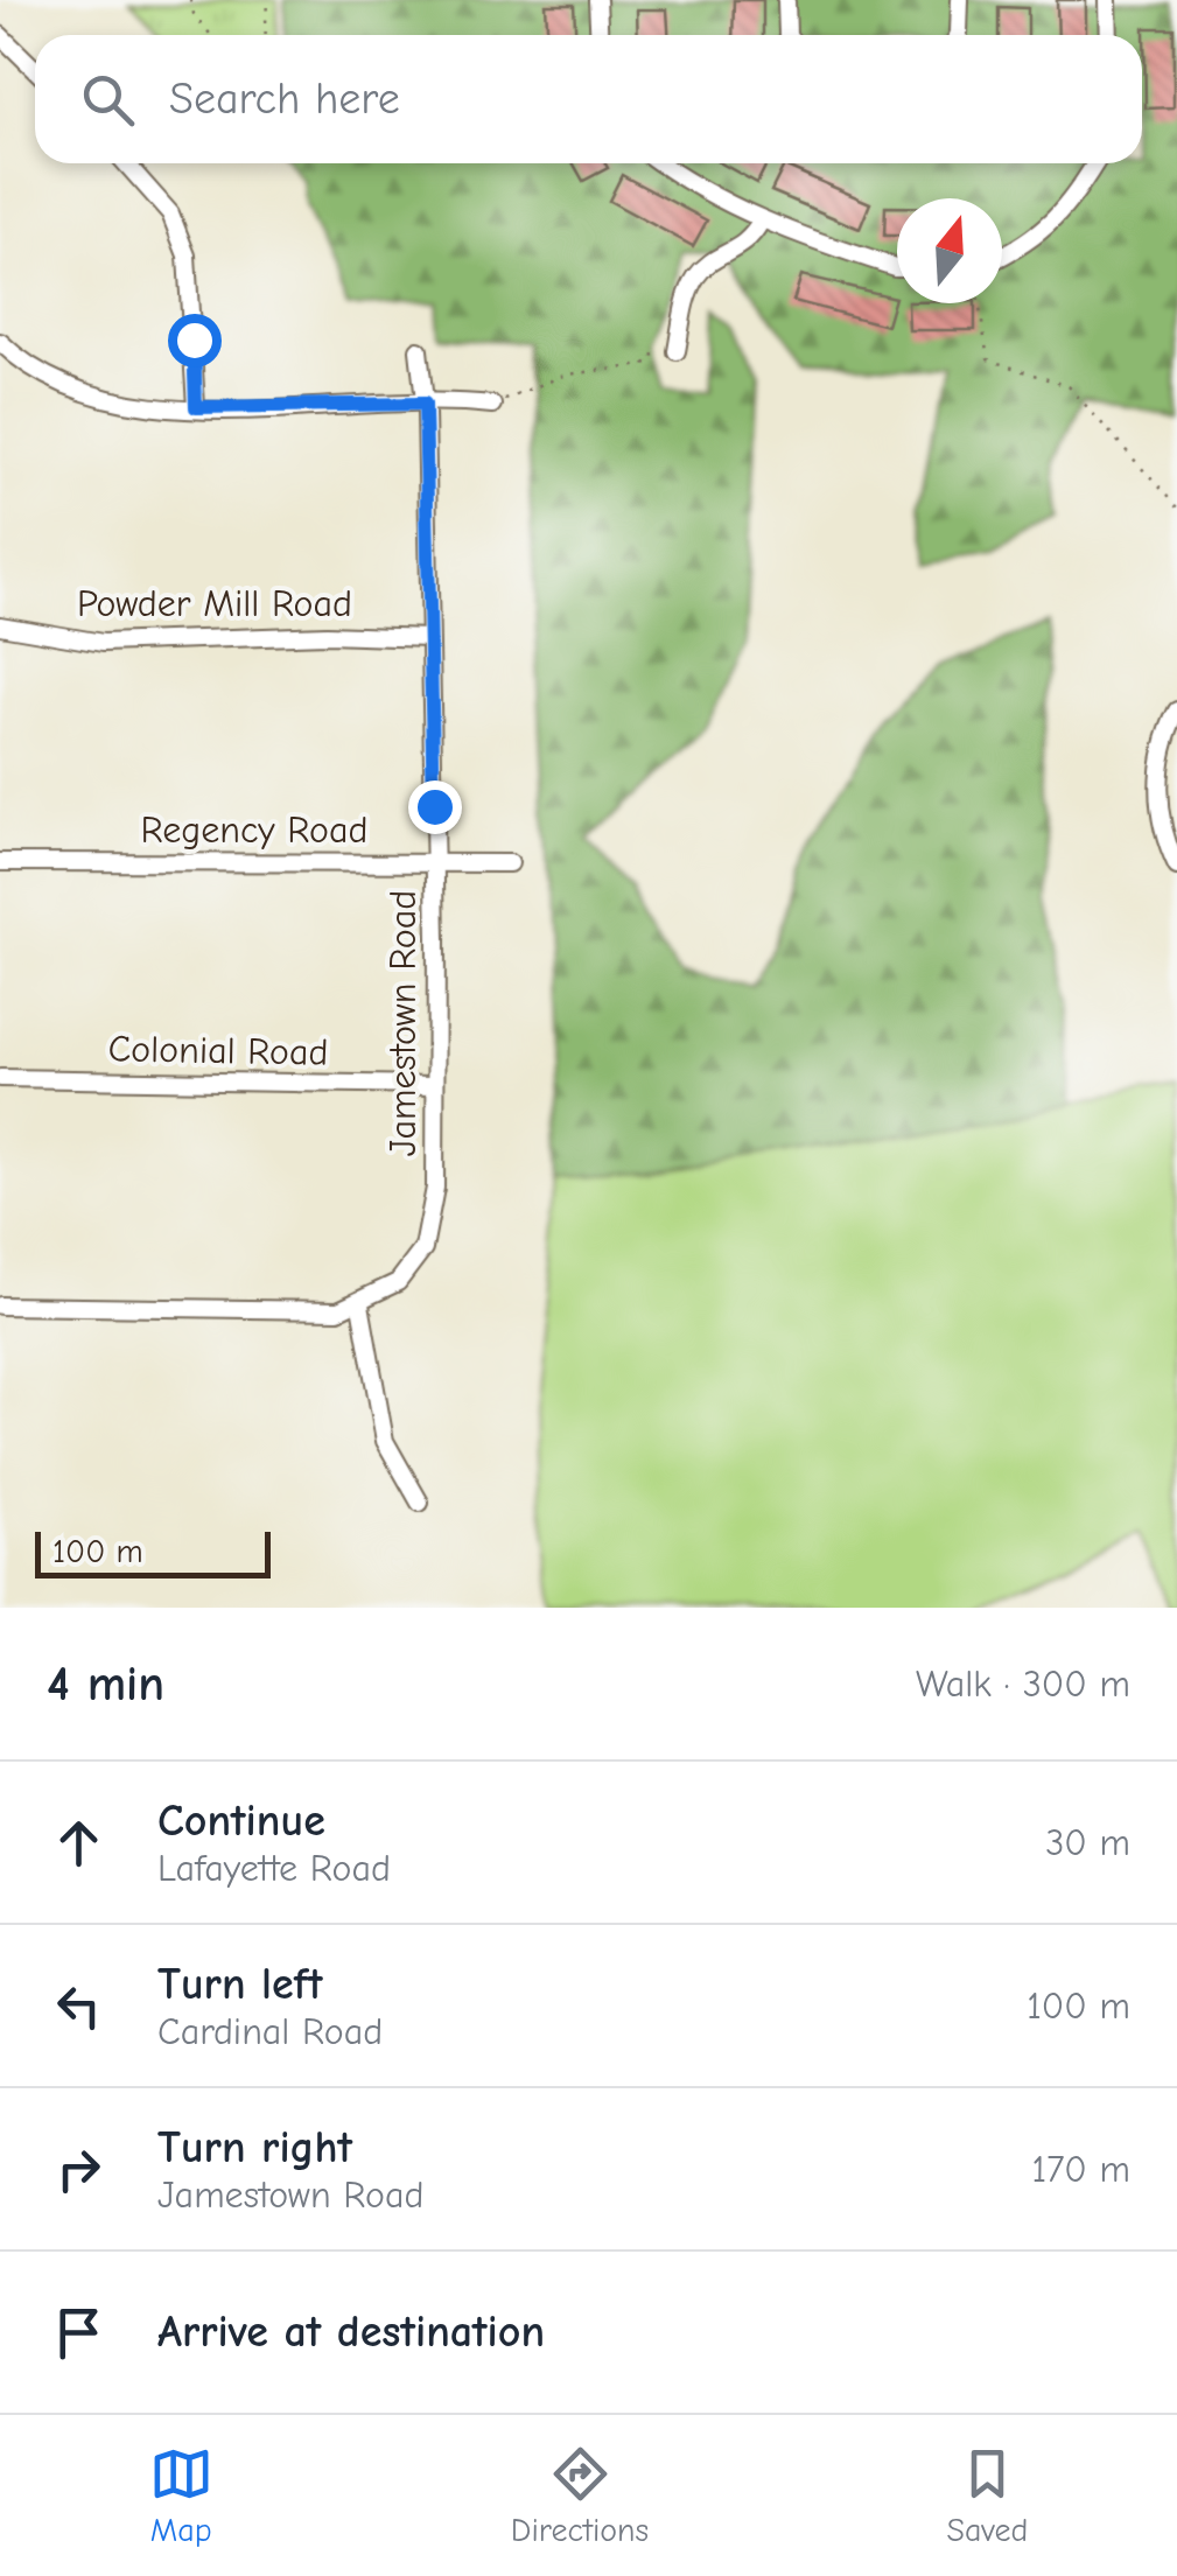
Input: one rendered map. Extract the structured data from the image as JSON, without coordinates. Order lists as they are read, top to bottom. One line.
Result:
{"streets":{"street":["Powder Mill Road","Regency Road","Jamestown Road","Colonial Road"]},"crossings":[["Powder Mill Road","Jamestown Road"],["Regency Road","Jamestown Road"],["Jamestown Road","Colonial Road"]],"scale_bar":"100 m","north":"top","page":{"search":"Search here","scale":"100 m","heading":["4 min","Walk · 300 m"],"list":[["Continue","Lafayette Road","30 m"],["Turn left","Cardinal Road","100 m"],["Turn right","Jamestown Road","170 m"],"Arrive at destination"],"nav":["Map","Directions","Saved"]}}
